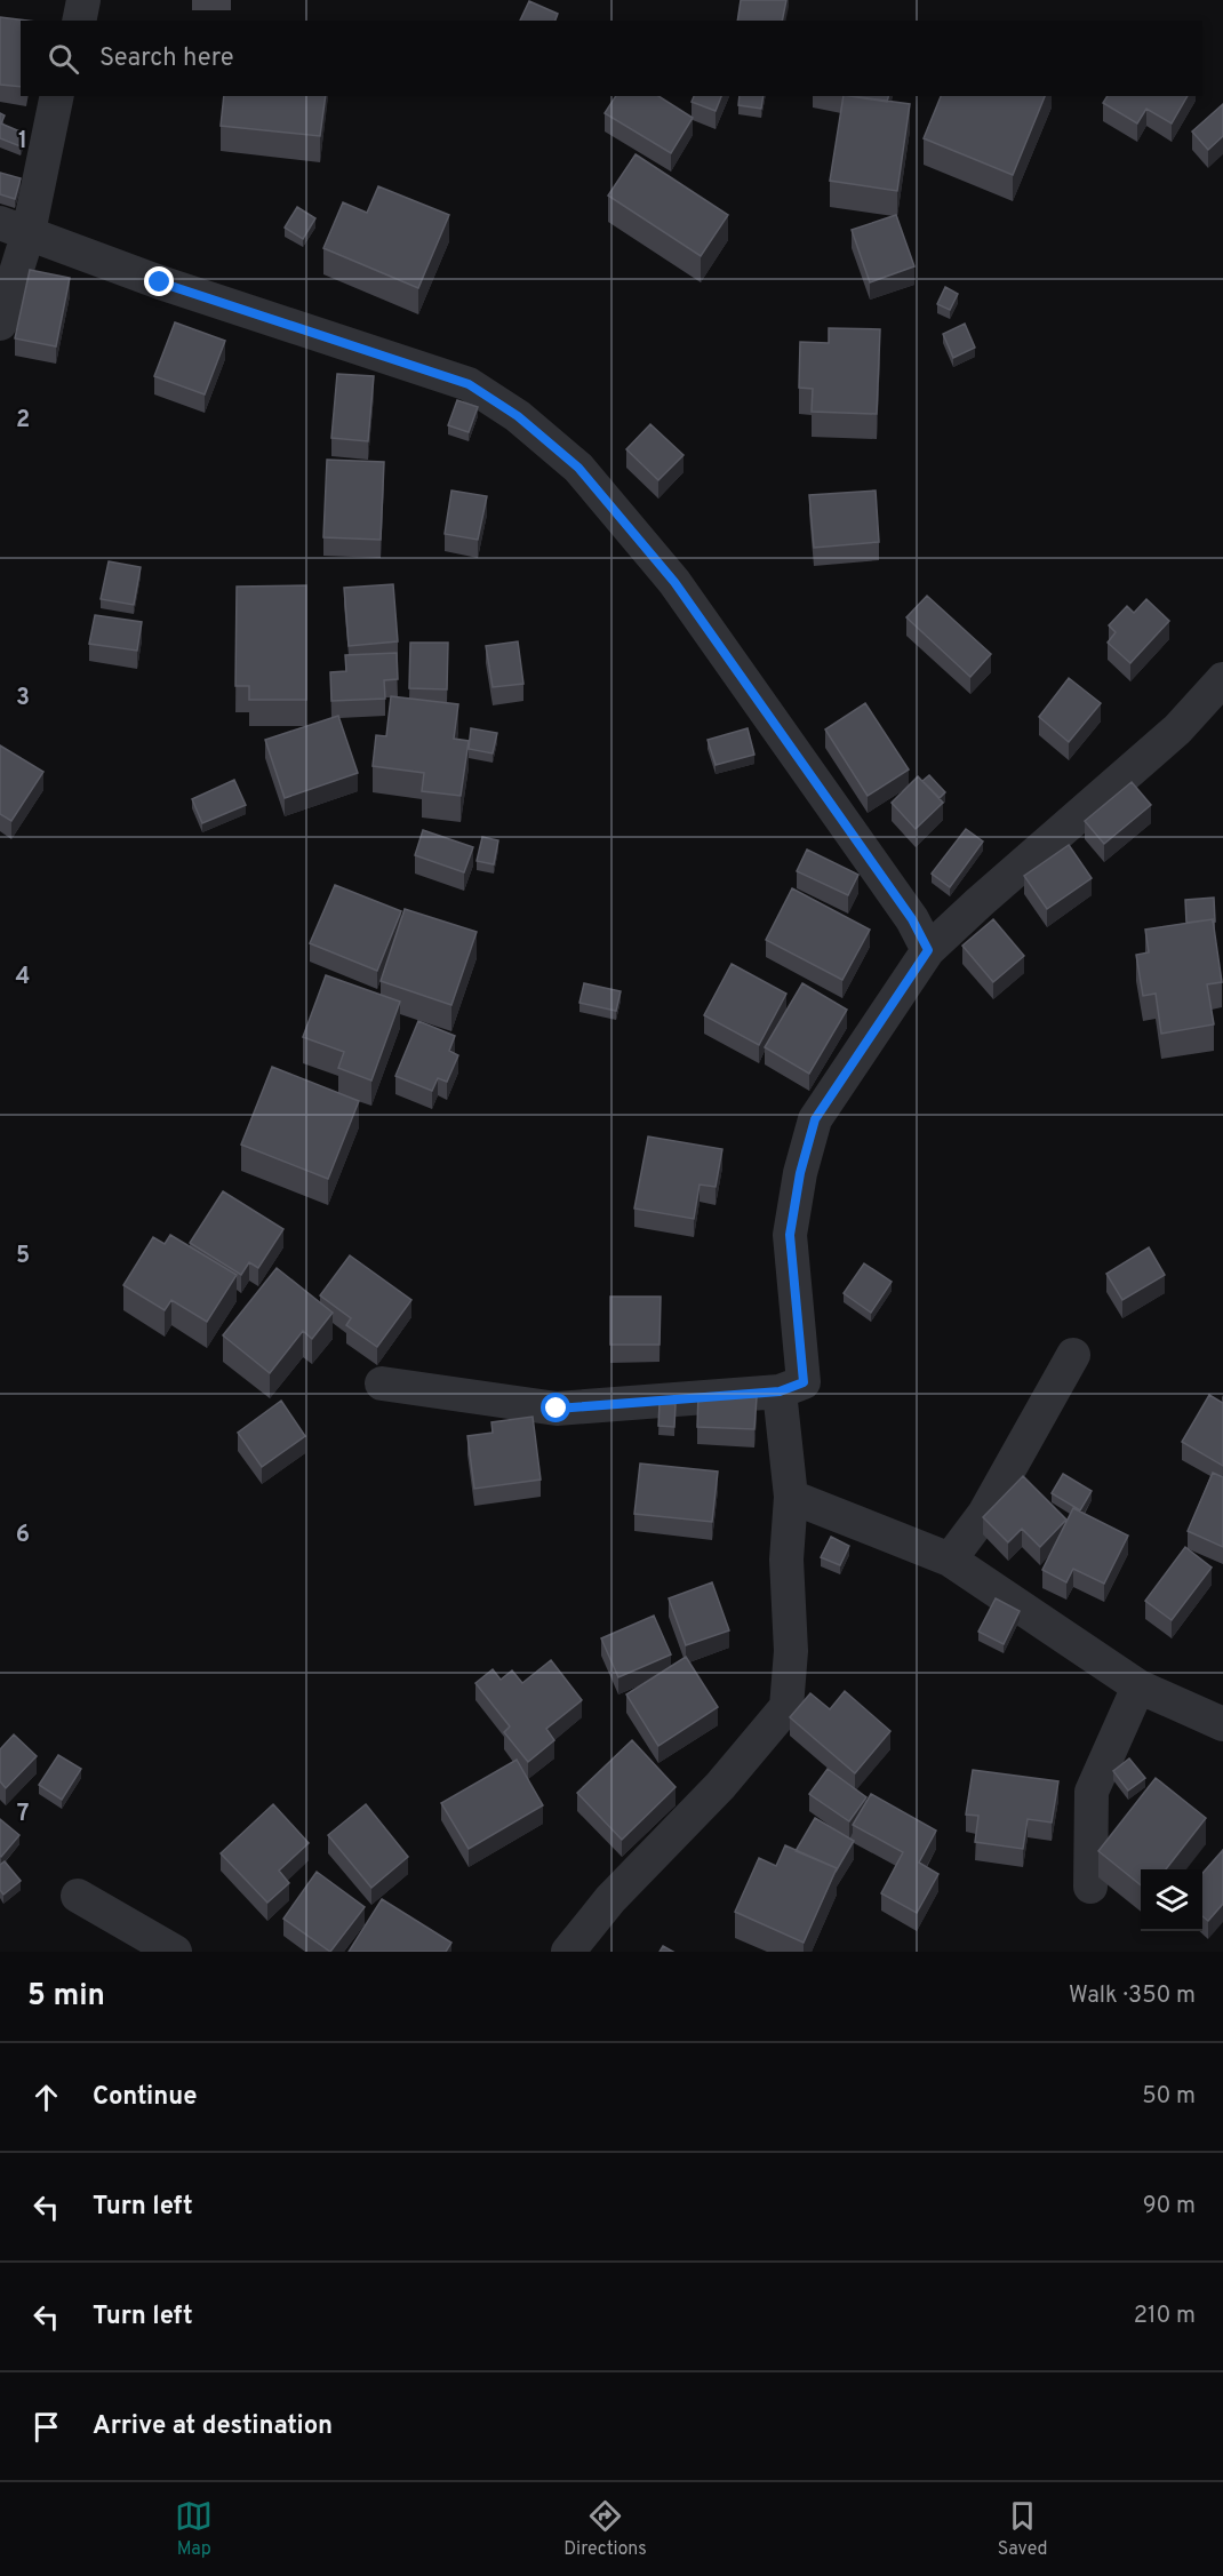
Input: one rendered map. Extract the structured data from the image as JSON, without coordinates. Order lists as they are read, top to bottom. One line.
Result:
{"page":{"search":"Search here","heading":["5 min","Walk · 350 m"],"list":[["Continue","50 m"],["Turn left","90 m"],["Turn left","210 m"],"Arrive at destination"],"nav":["Map","Directions","Saved"]},"grid":{"rows":["1","2","3","4","5","6","7"]}}
